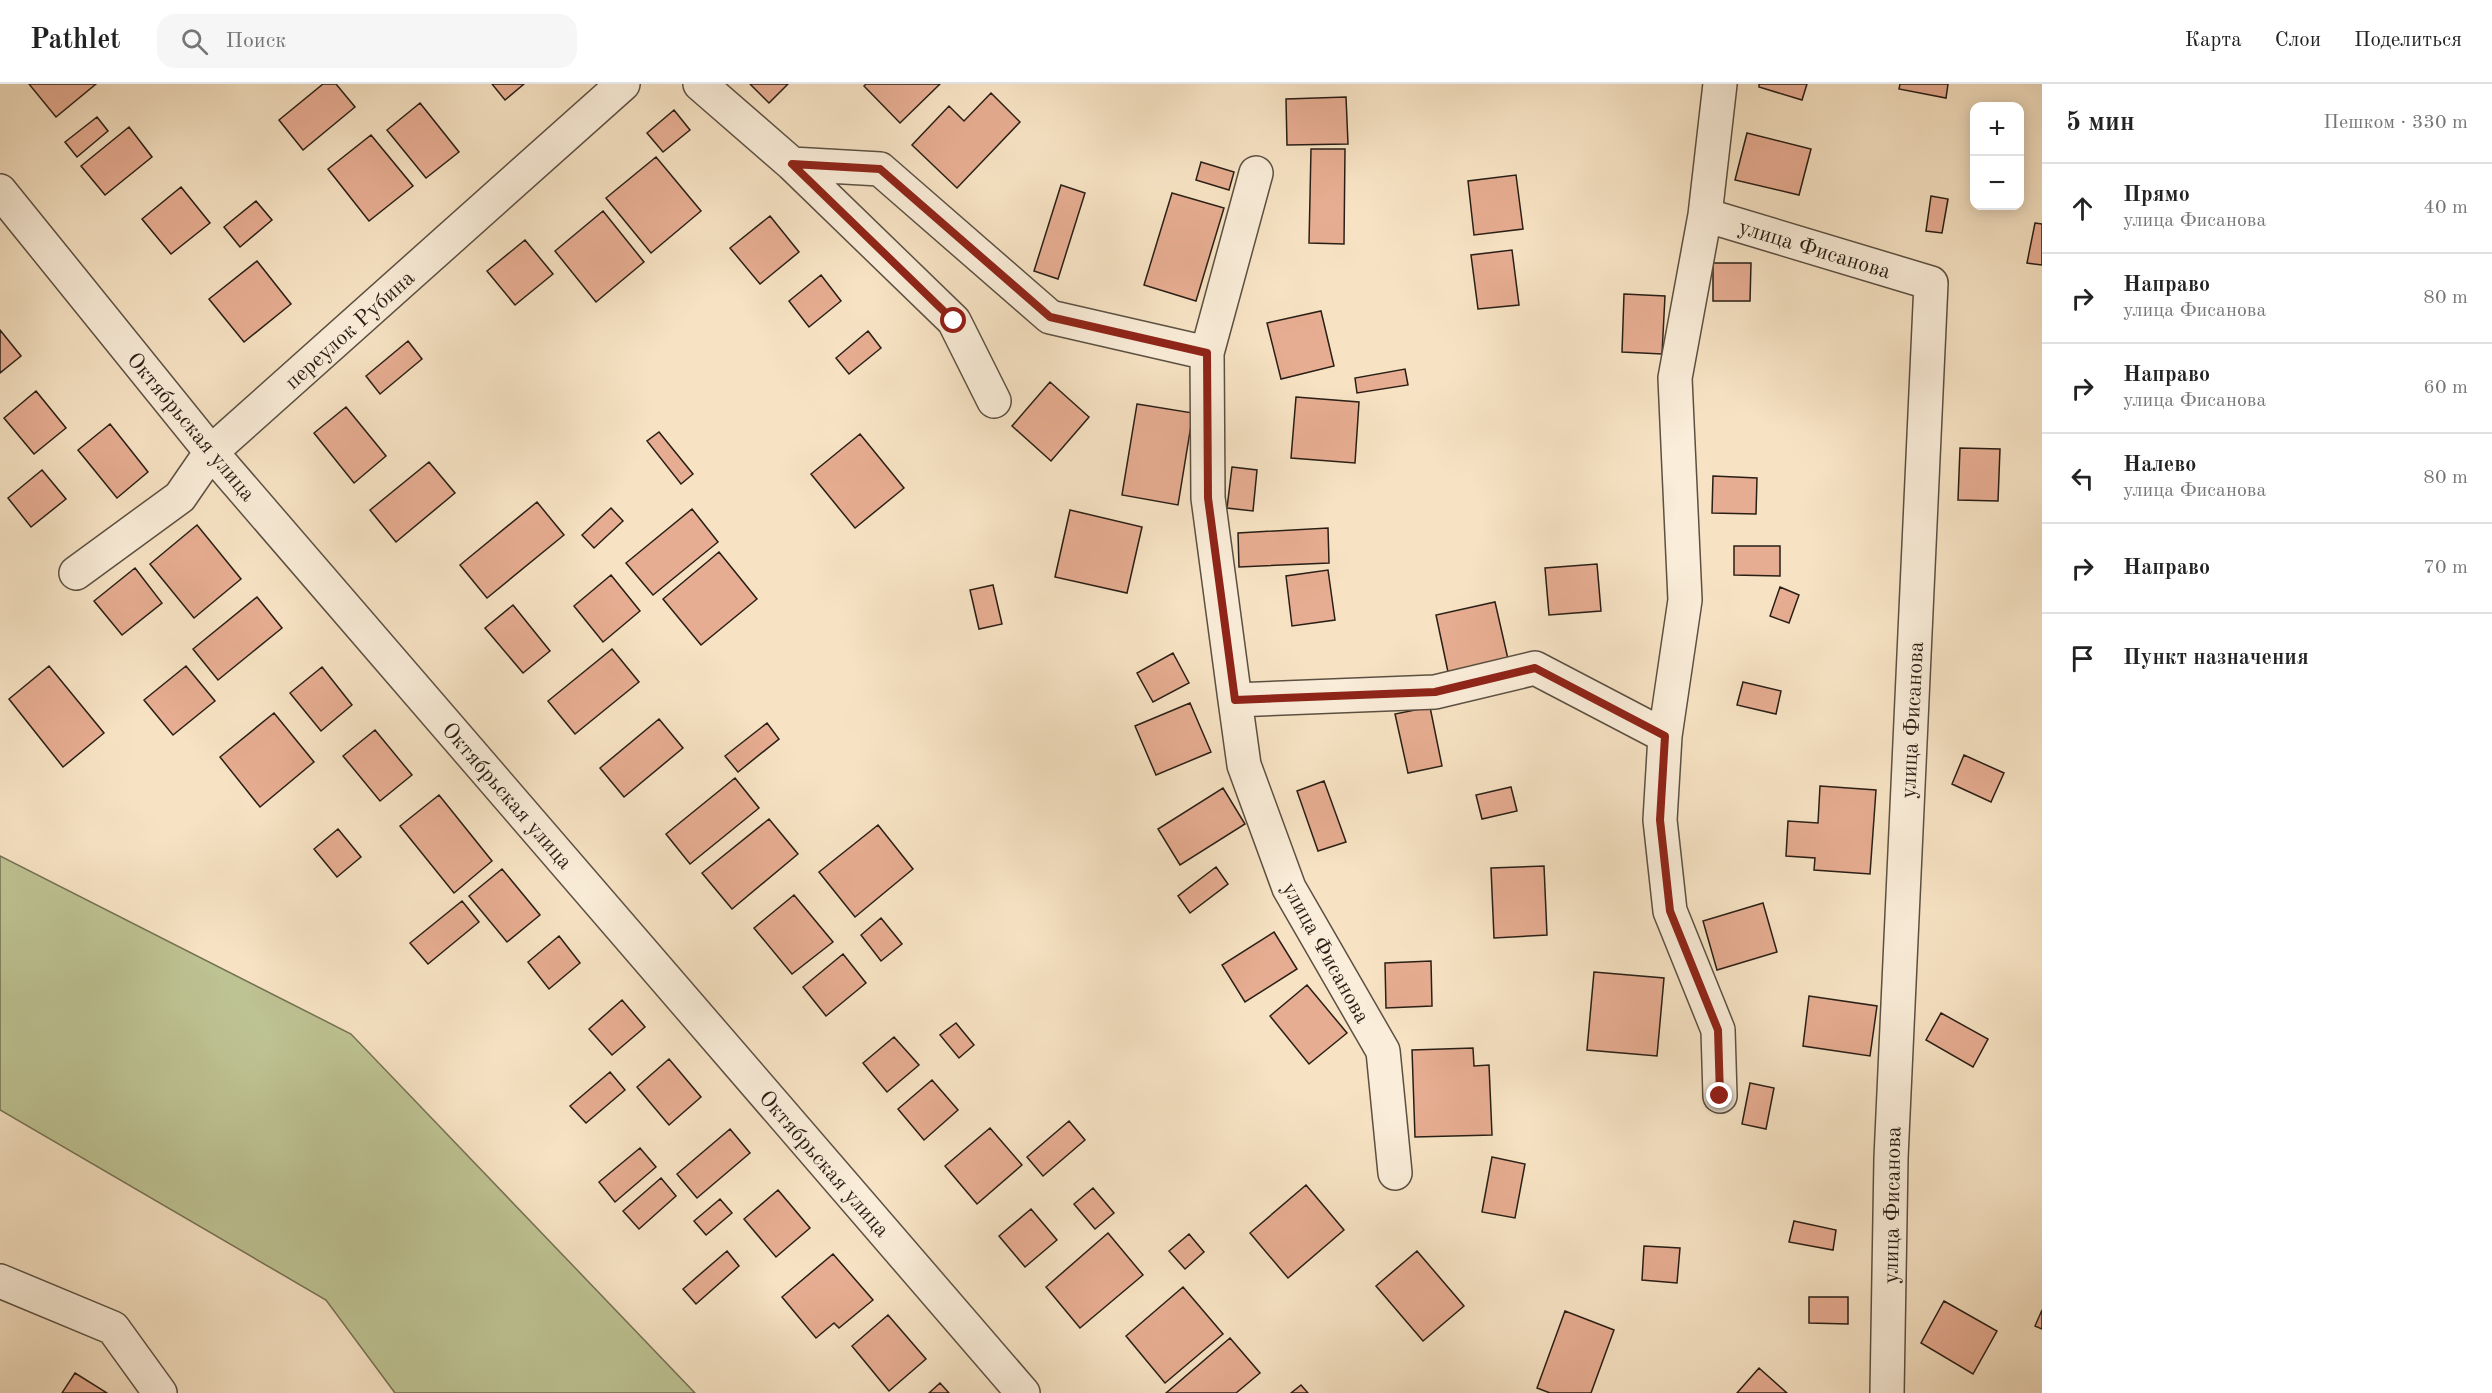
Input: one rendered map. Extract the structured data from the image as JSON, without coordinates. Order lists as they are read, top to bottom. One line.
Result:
{"streets":{"street":["улица Фисанова","переулок Рубина","Октябрьская улица"]},"crossings":[["переулок Рубина","Октябрьская улица"]],"page":{"header":"Pathlet","search":"Поиск","nav":["Карта","Слои","Поделиться"],"heading":["5 мин","Пешком · 330 m"],"map_buttons":["+","−"],"list":[["Прямо","улица Фисанова","40 m"],["Направо","улица Фисанова","80 m"],["Направо","улица Фисанова","60 m"],["Налево","улица Фисанова","80 m"],["Направо","70 m"],"Пункт назначения"]}}
